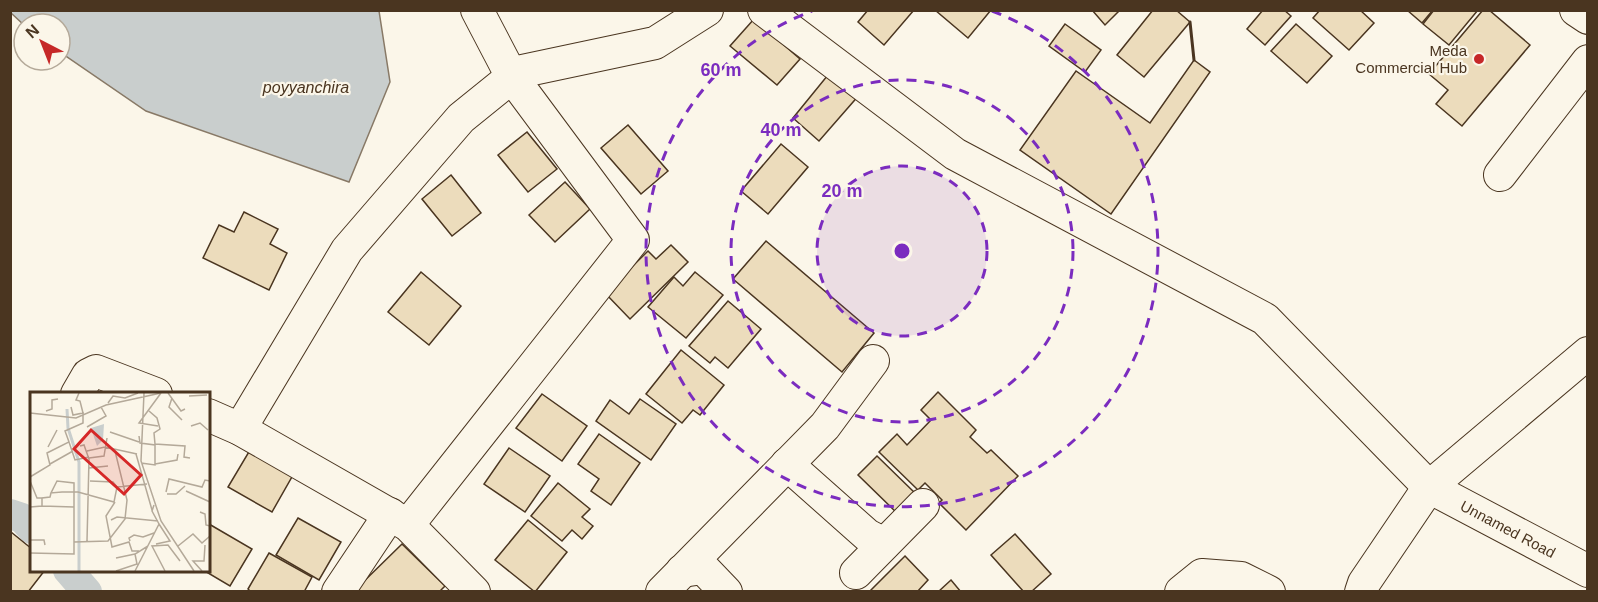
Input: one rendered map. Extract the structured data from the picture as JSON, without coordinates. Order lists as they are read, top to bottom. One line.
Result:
{"streets":{"street":["Unnamed Road"]},"water":["poyyanchira"],"places":["Meda Commercial Hub"],"north":"top left","rings":["60 m","40 m","20 m"]}
